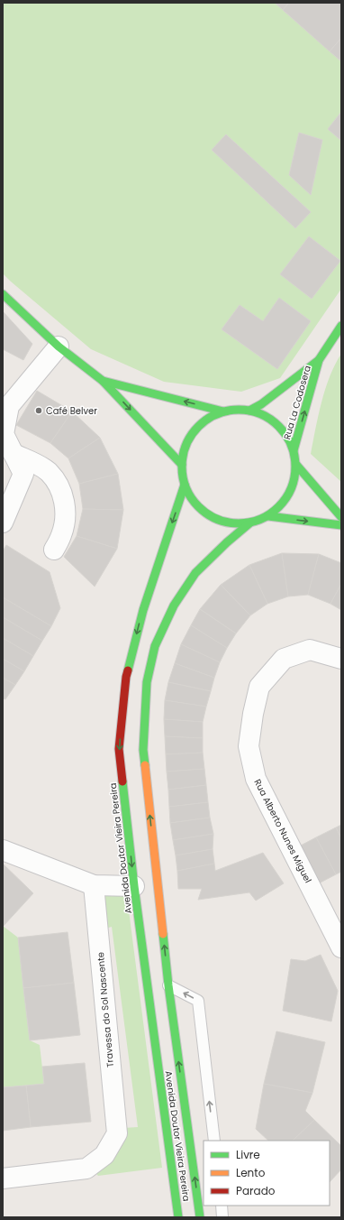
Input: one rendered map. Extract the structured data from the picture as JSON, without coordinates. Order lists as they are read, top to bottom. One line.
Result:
{"streets":{"main road":["Rua La Codosera","Avenida Doutor Vieira Pereira"],"street":["Rua Alberto Nunes Miguel","Travessa do Sol Nascente"]},"crossings":[["Rua La Codosera","Avenida Doutor Vieira Pereira"]],"one_way":["Rua La Codosera"],"places":["Café Belver"],"legend":["Livre","Lento","Parado"]}
